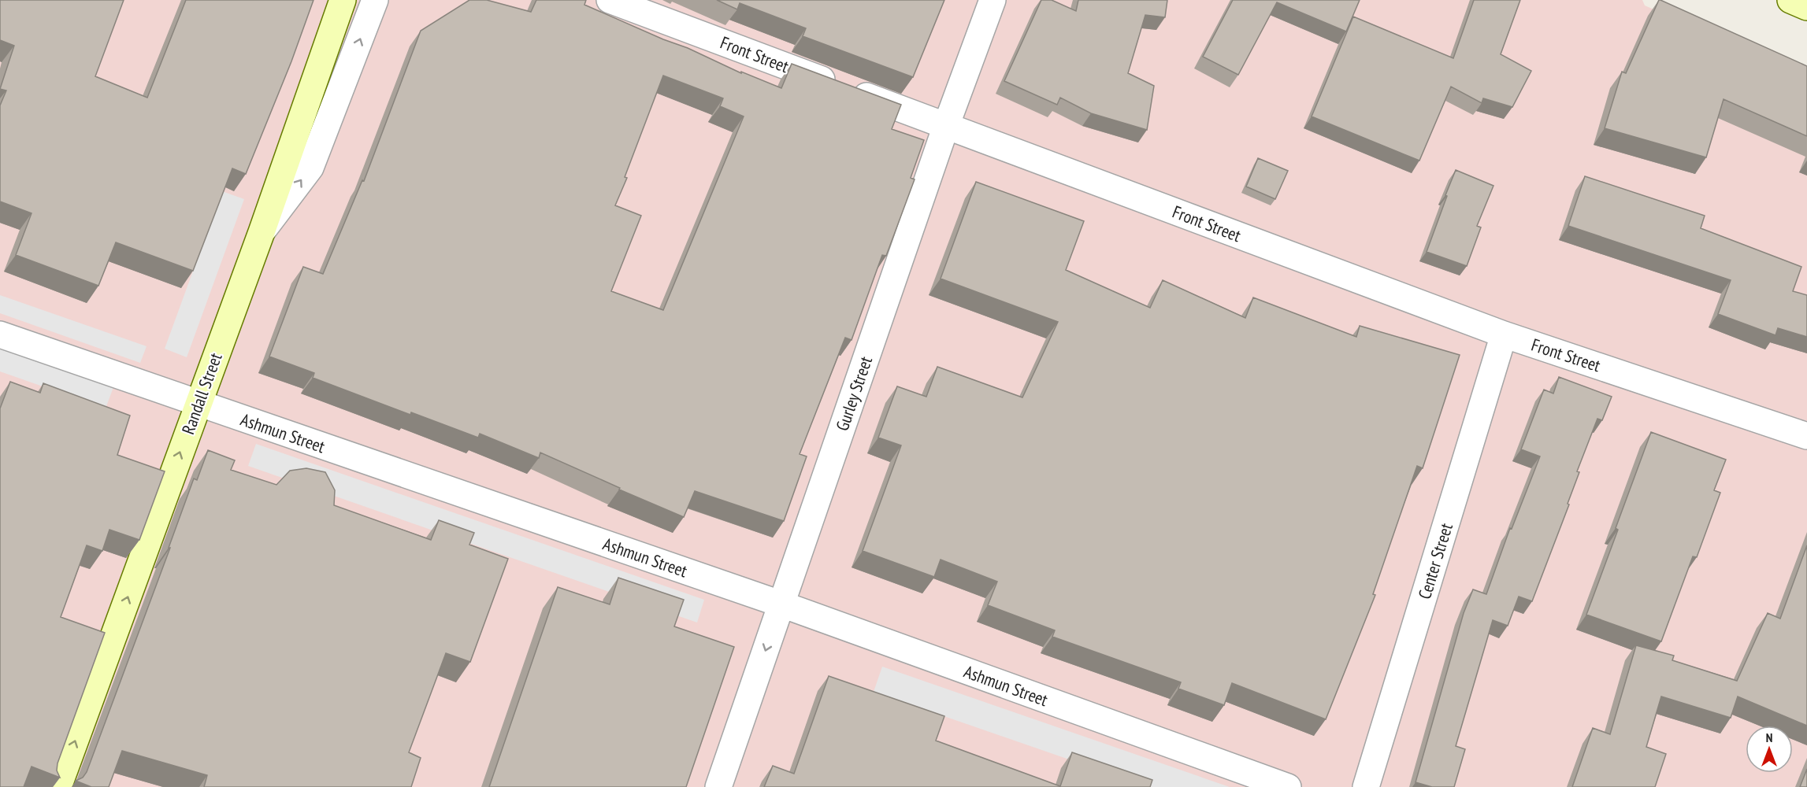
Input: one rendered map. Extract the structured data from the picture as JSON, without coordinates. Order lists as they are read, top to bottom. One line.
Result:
{"streets":{"street":["Front Street","Randall Street","Gurley Street","Ashmun Street","Center Street"]},"crossings":[["Front Street","Gurley Street"],["Front Street","Center Street"],["Randall Street","Ashmun Street"],["Gurley Street","Ashmun Street"]],"one_way":["Randall Street"],"north":"top"}
